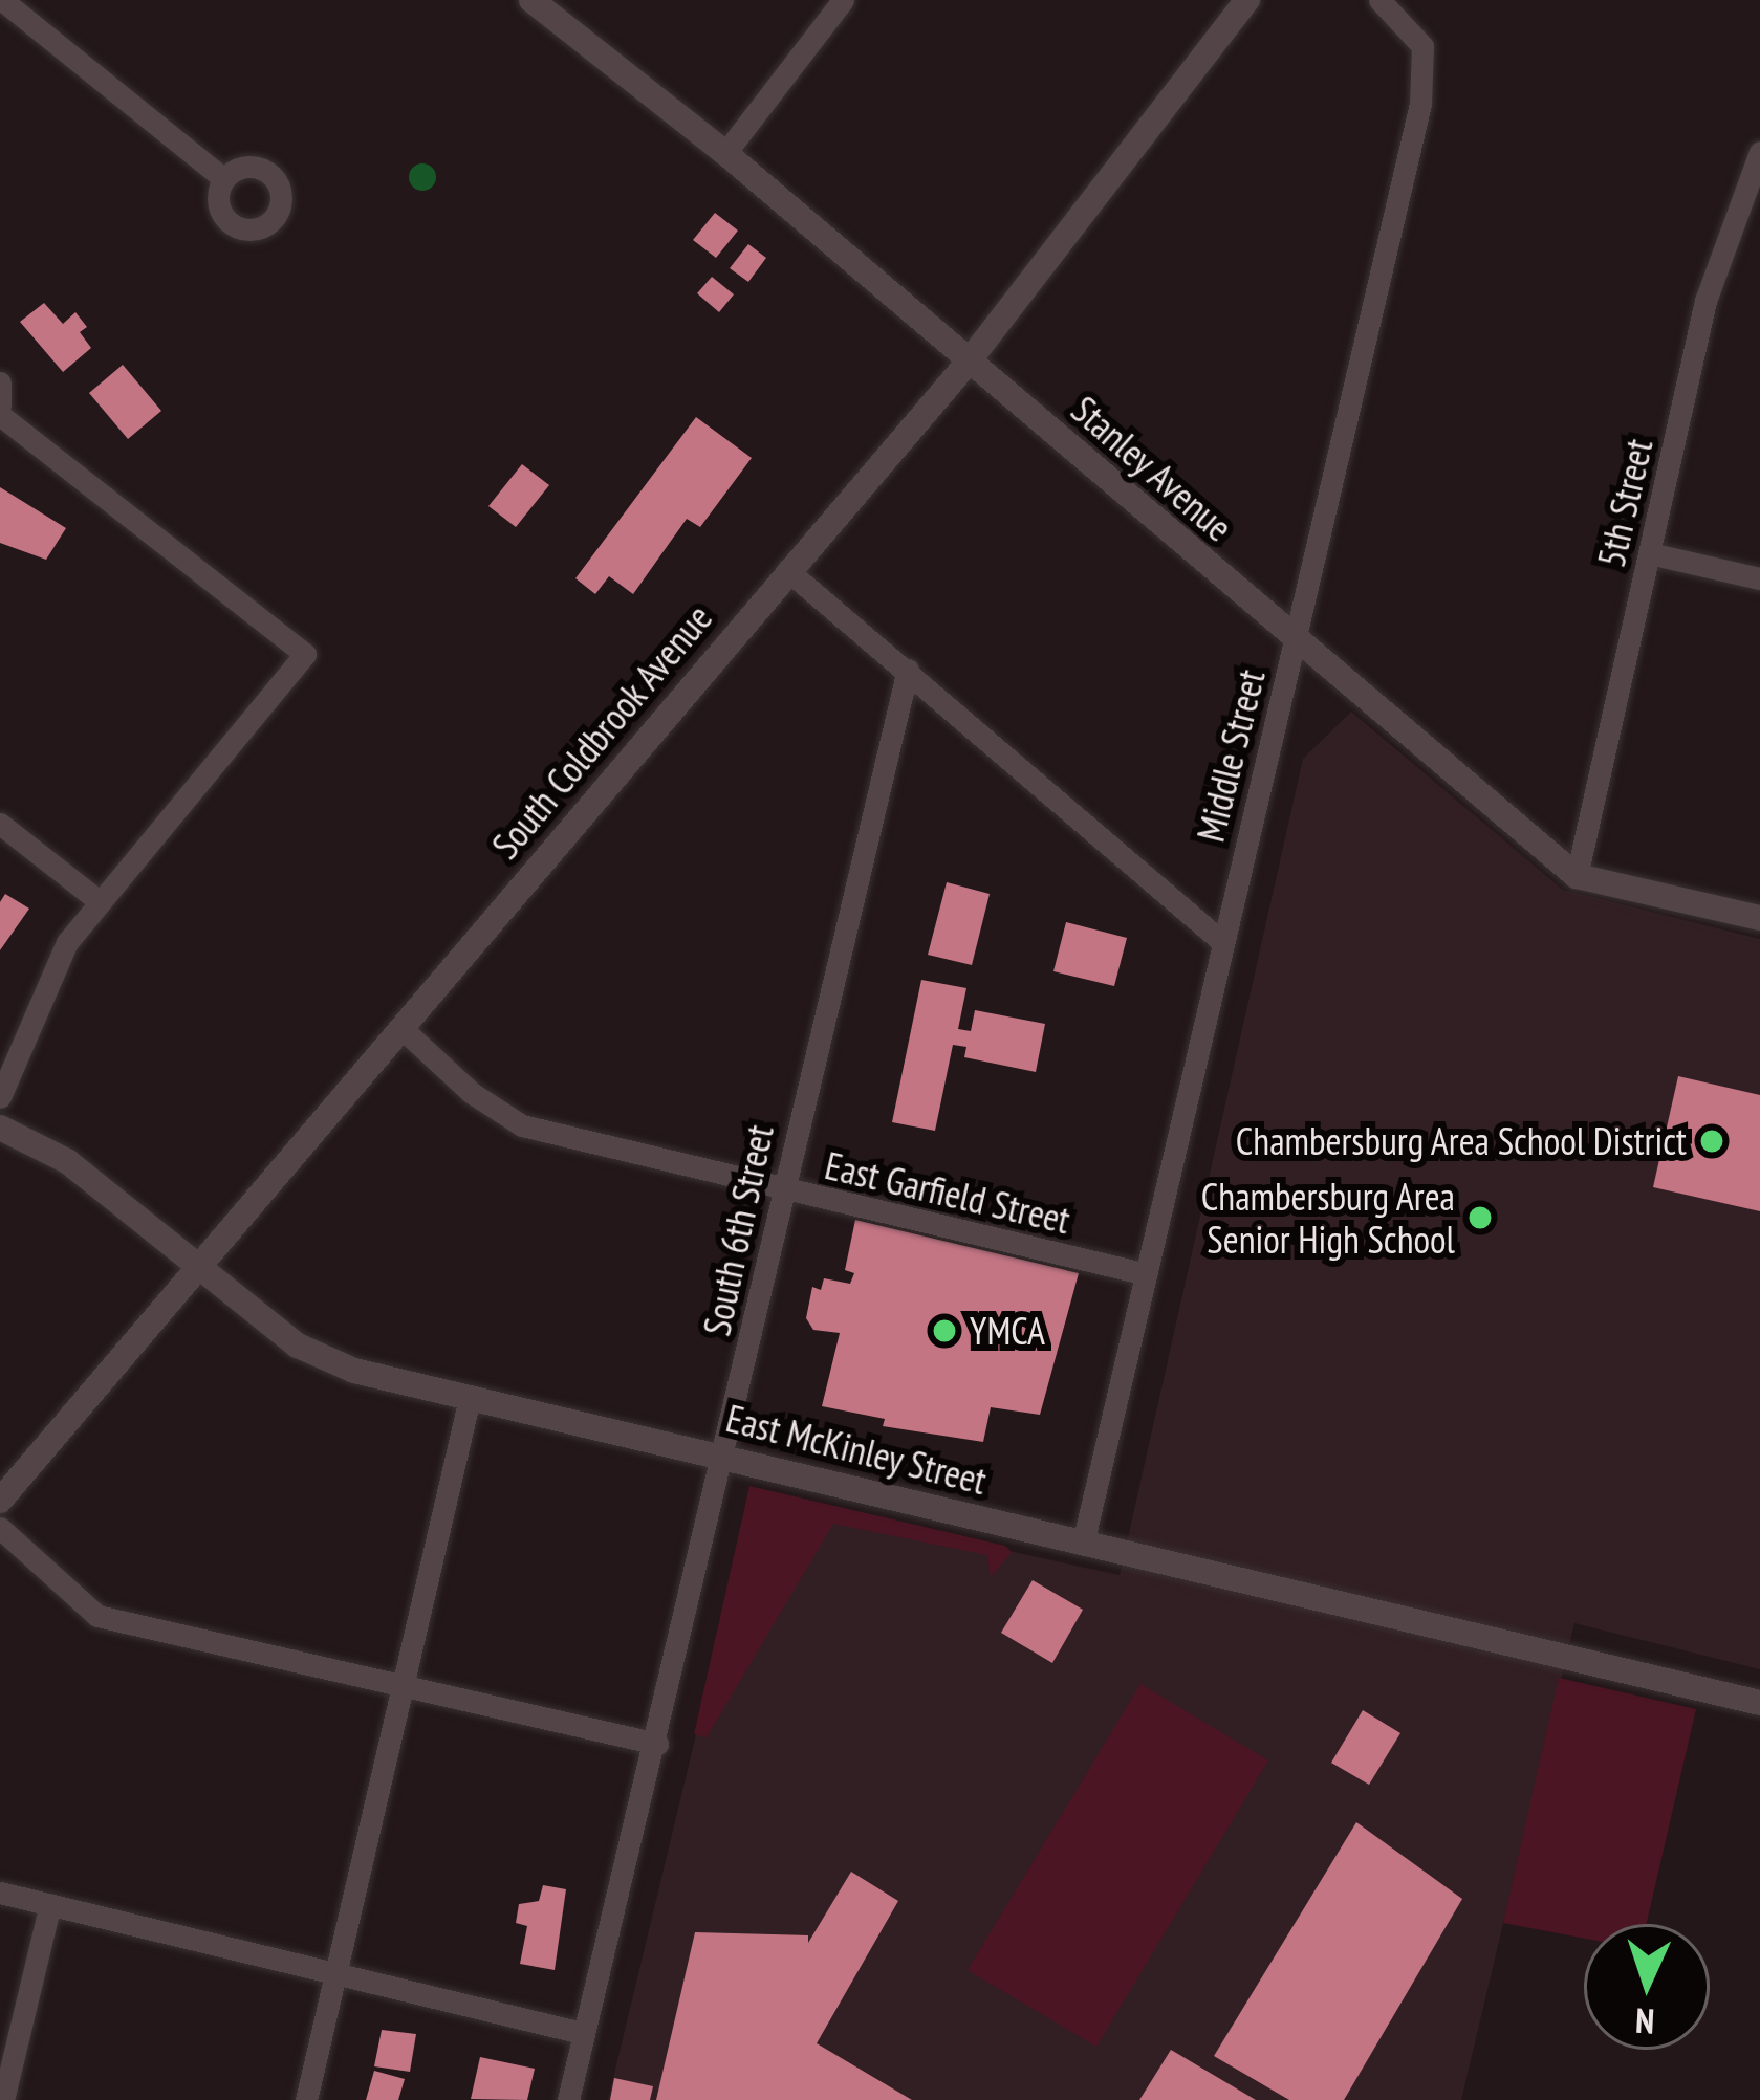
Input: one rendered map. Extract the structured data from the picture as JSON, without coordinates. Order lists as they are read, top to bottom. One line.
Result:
{"streets":{"street":["Stanley Avenue","5th Street","South Coldbrook Avenue","Middle Street","East Garfield Street","South 6th Street","East McKinley Street"]},"crossings":[["Stanley Avenue","5th Street"],["Stanley Avenue","South Coldbrook Avenue"],["Stanley Avenue","Middle Street"],["South Coldbrook Avenue","East Garfield Street"],["South Coldbrook Avenue","East McKinley Street"],["Middle Street","East Garfield Street"],["Middle Street","East McKinley Street"],["East Garfield Street","South 6th Street"],["South 6th Street","East McKinley Street"]],"places":["Chambersburg Area School District","Chambersburg Area Senior High School","YMCA"],"north":"bottom"}
